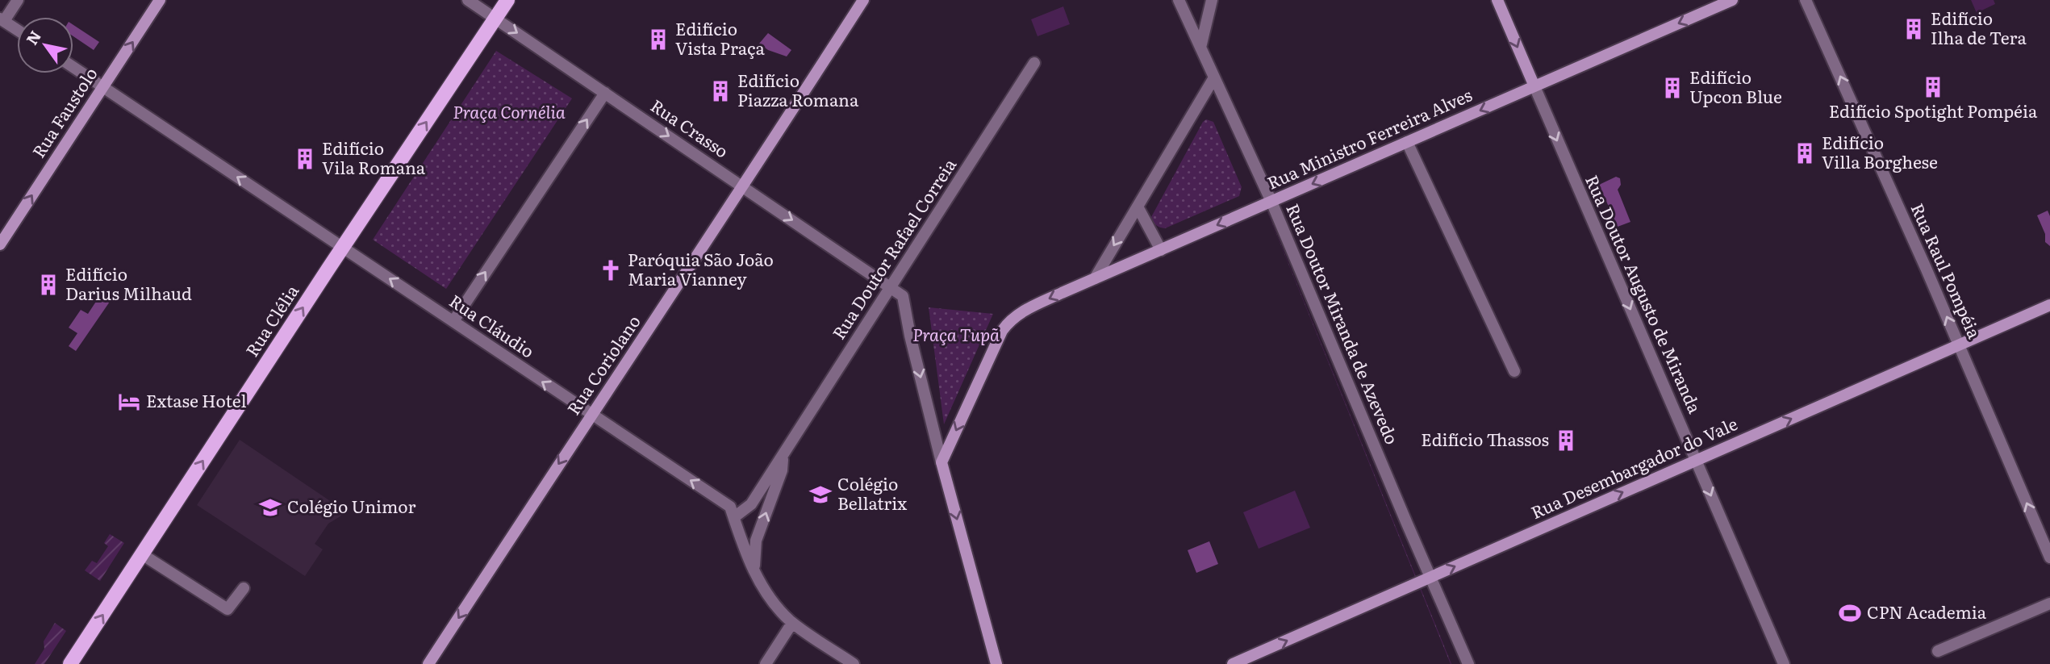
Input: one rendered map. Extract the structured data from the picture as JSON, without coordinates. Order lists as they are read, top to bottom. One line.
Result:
{"streets":{"main road":["Rua Clélia"],"street":["Rua Faustolo","Rua Crasso","Rua Ministro Ferreira Alves","Rua Doutor Rafael Correia","Rua Raul Pompéia","Rua Doutor Augusto de Miranda","Rua Doutor Miranda de Azevedo","Rua Cláudio","Rua Coriolano","Rua Desembargador do Vale"]},"crossings":[["Rua Faustolo","Rua Cláudio"],["Rua Crasso","Rua Doutor Rafael Correia"],["Rua Crasso","Rua Clélia"],["Rua Crasso","Rua Coriolano"],["Rua Ministro Ferreira Alves","Rua Doutor Augusto de Miranda"],["Rua Ministro Ferreira Alves","Rua Doutor Miranda de Azevedo"],["Rua Doutor Rafael Correia","Rua Cláudio"],["Rua Raul Pompéia","Rua Desembargador do Vale"],["Rua Doutor Augusto de Miranda","Rua Desembargador do Vale"],["Rua Clélia","Rua Cláudio"],["Rua Doutor Miranda de Azevedo","Rua Desembargador do Vale"],["Rua Cláudio","Rua Coriolano"]],"one_way":["Rua Faustolo","Rua Crasso","Rua Ministro Ferreira Alves","Rua Raul Pompéia","Rua Doutor Augusto de Miranda","Rua Clélia","Rua Cláudio","Rua Coriolano","Rua Desembargador do Vale"],"parks":["Praça Cornélia","Praça Tupã"],"places":{"building":["Edifício Ilha de Tera","Edifício Vista Praça","Edifício Spotight Pompéia","Edifício Upcon Blue","Edifício Piazza Romana","Edifício Villa Borghese","Edifício Vila Romana","Edifício Darius Milhaud","Edifício Thassos"],"church":["Paróquia São João Maria Vianney"],"hotel":["Extase Hotel"],"school or university":["Colégio Bellatrix","Colégio Unimor"],"sports":["CPN Academia"]},"north":"top left"}
